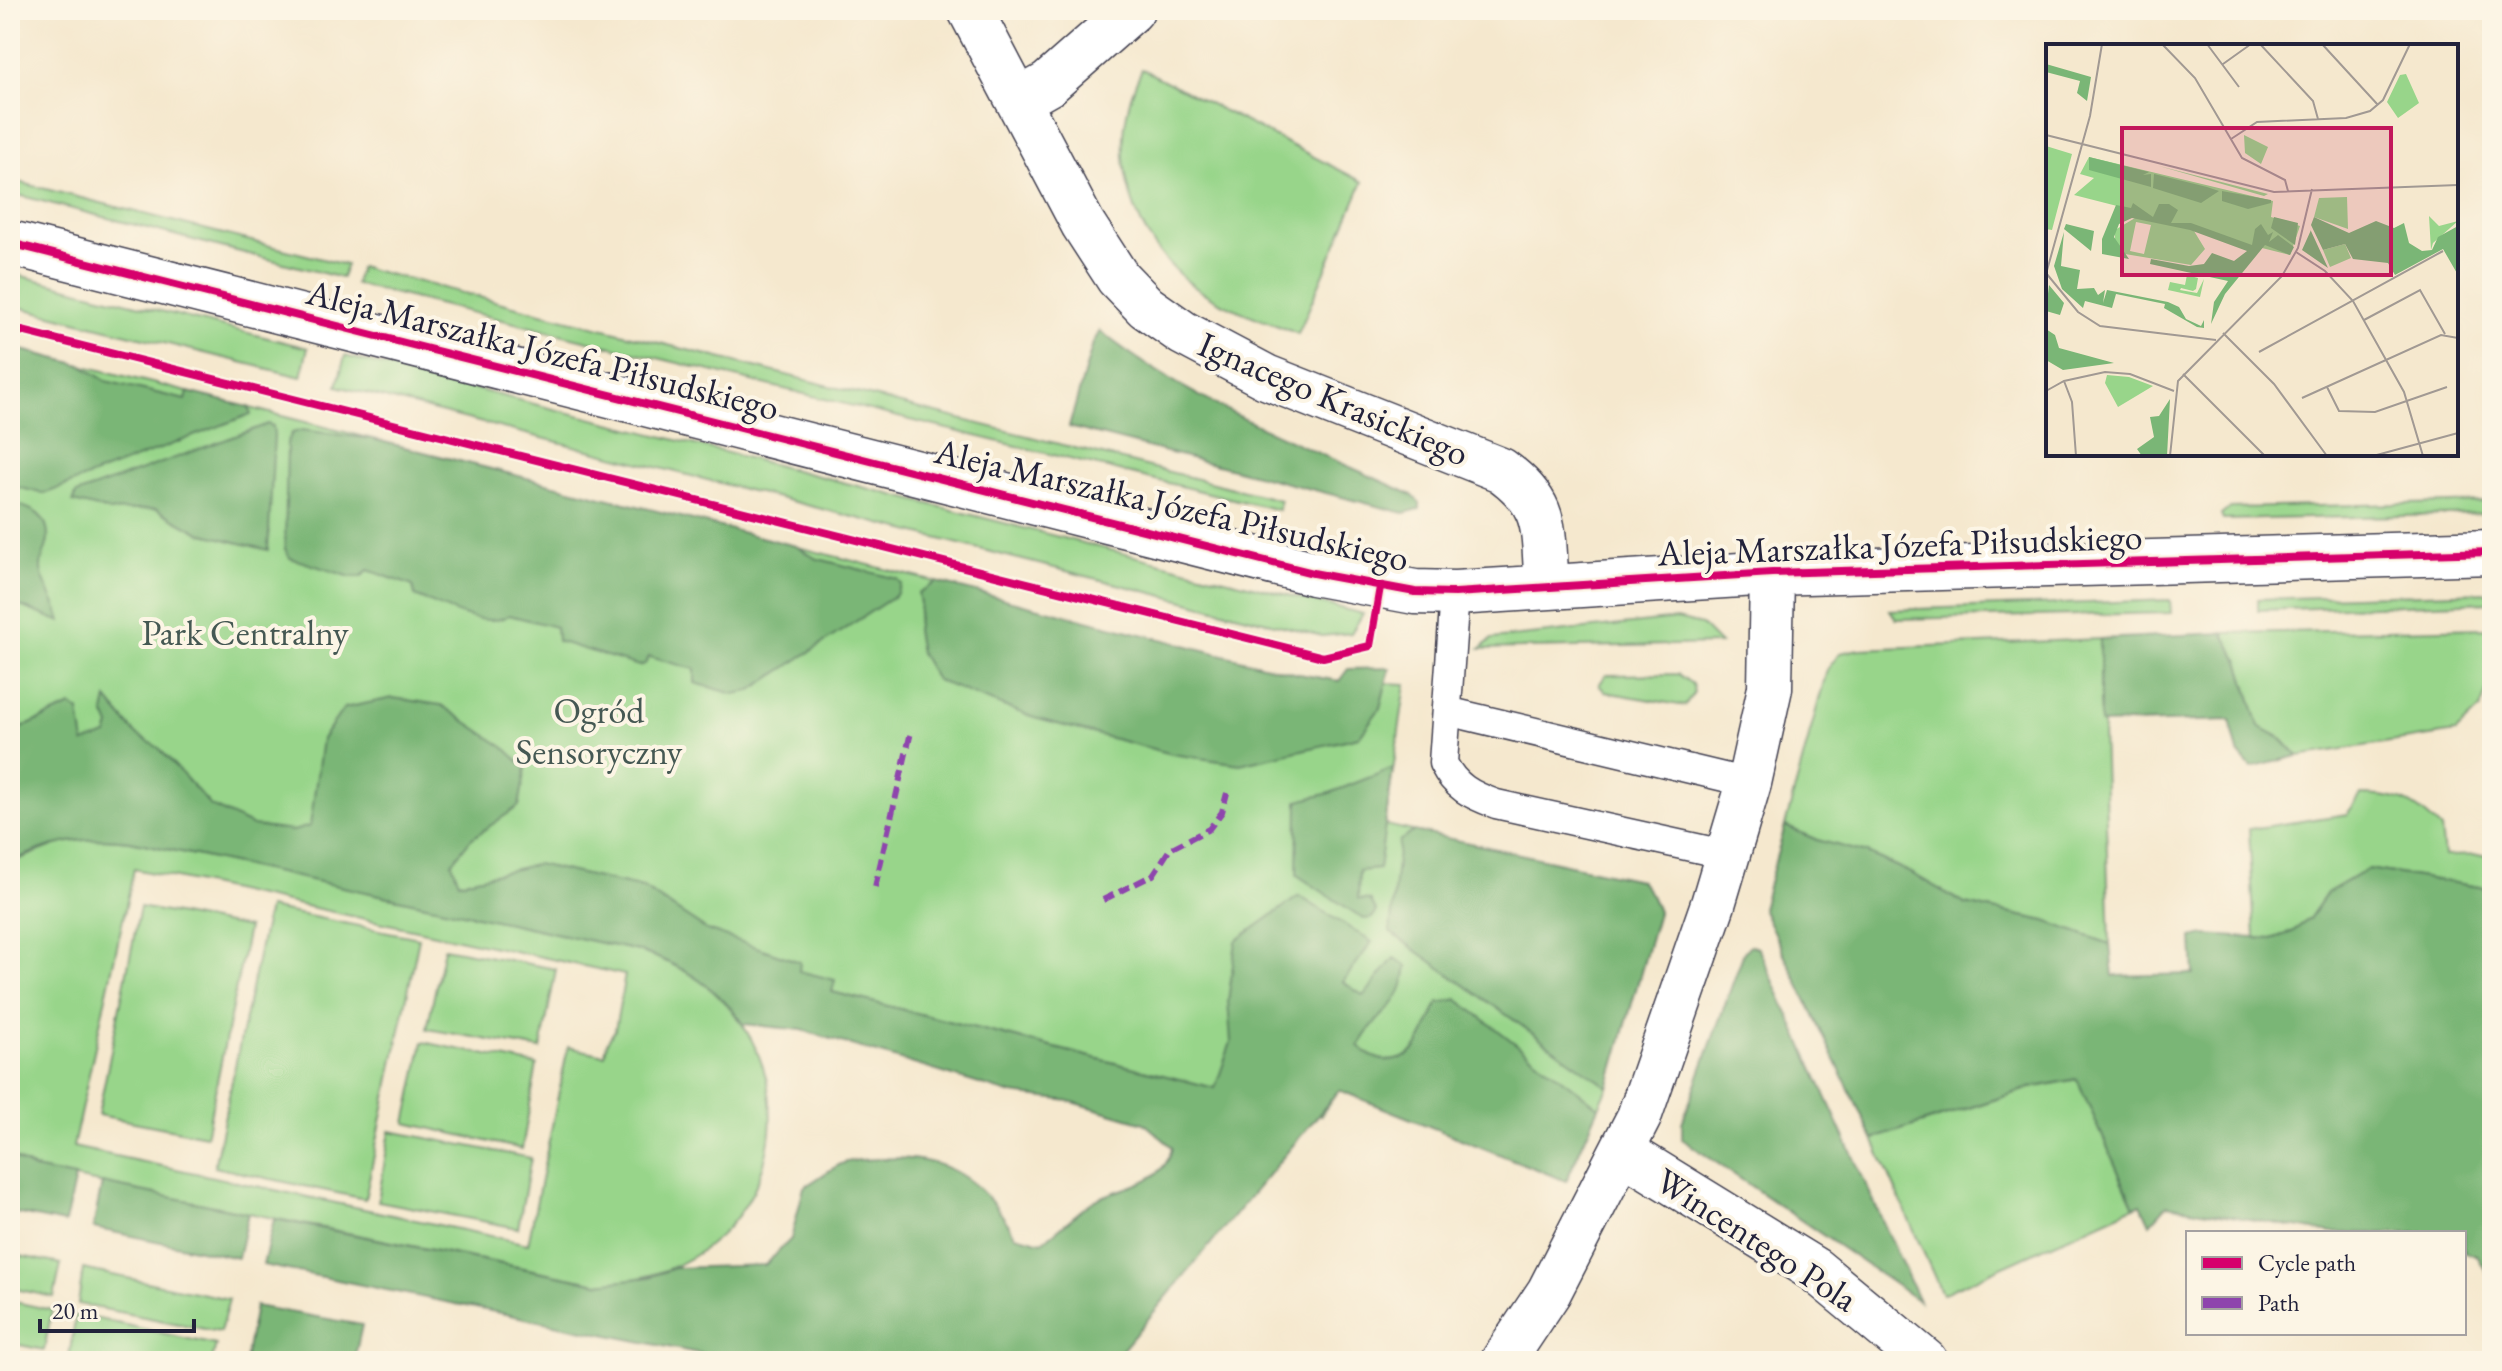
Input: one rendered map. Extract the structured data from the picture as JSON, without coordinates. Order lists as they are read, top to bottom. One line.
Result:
{"streets":{"street":["Aleja Marszałka Józefa Piłsudskiego","Ignacego Krasickiego","Wincentego Pola"]},"crossings":[["Aleja Marszałka Józefa Piłsudskiego","Ignacego Krasickiego"]],"parks":["Park Centralny","Ogród Sensoryczny"],"legend":["Cycle path","Path"],"scale_bar":"20 m"}
